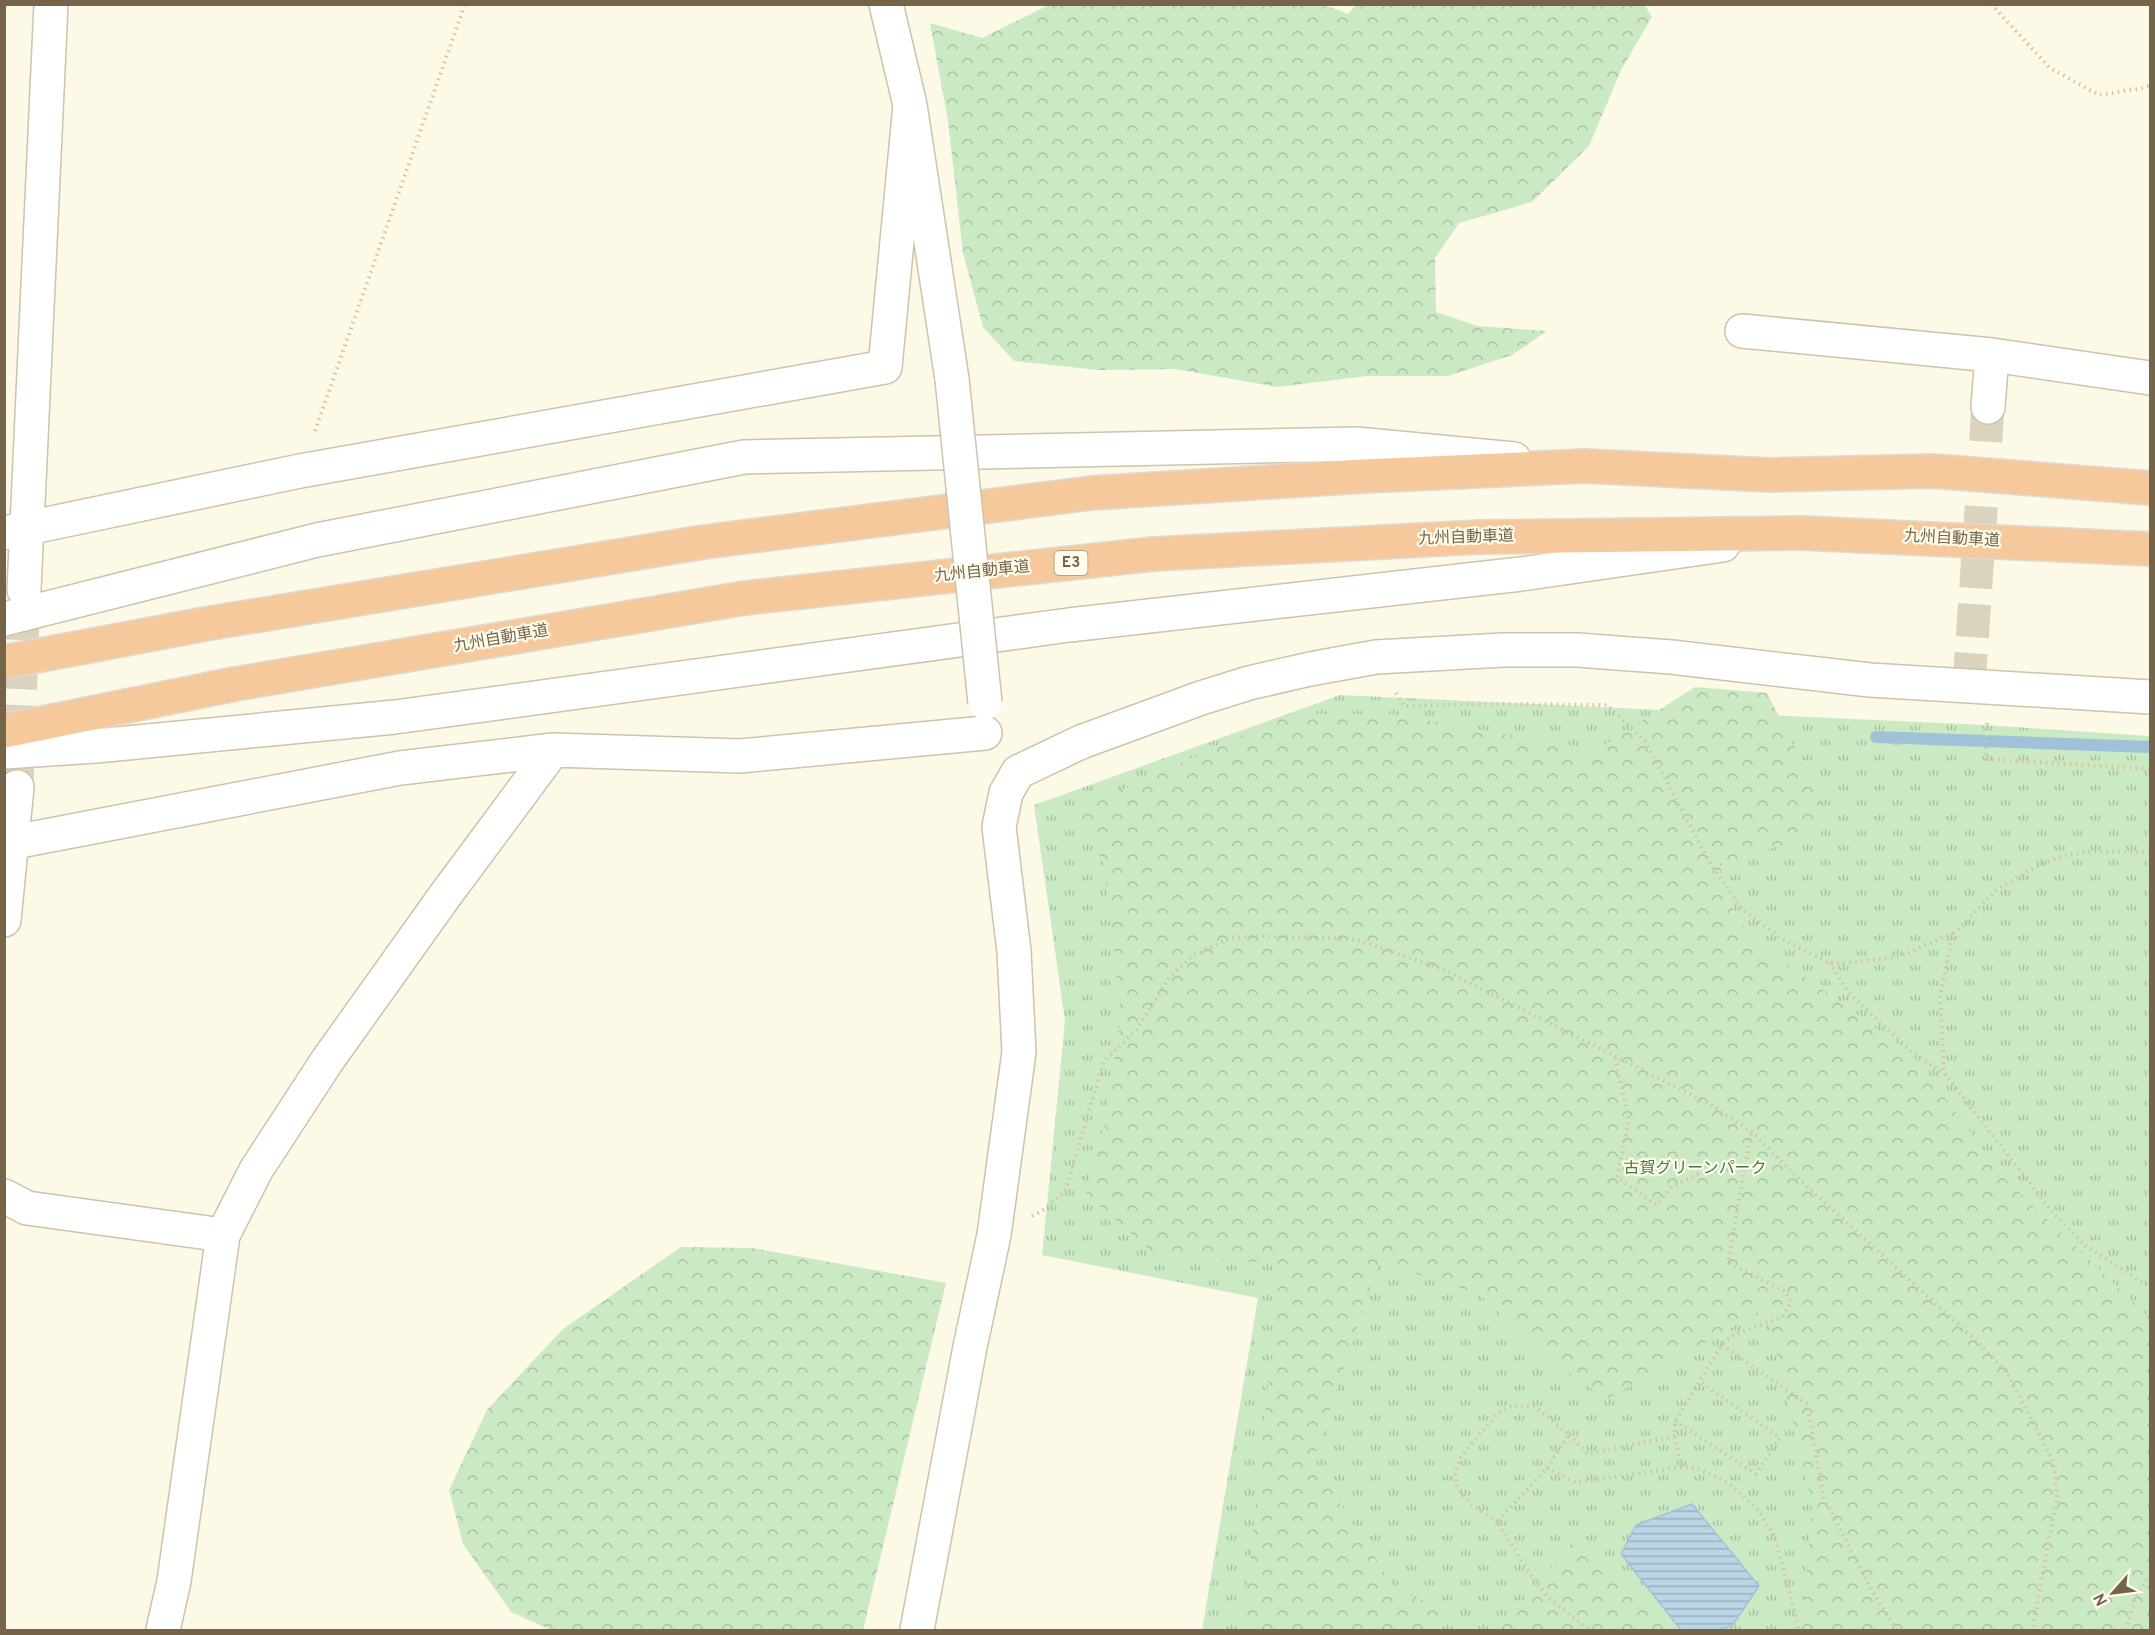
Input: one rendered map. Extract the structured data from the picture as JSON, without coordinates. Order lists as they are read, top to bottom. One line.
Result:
{"streets":{"highway":["九州自動車道","E3"]},"parks":["古賀グリーンパーク"],"north":"bottom left"}
